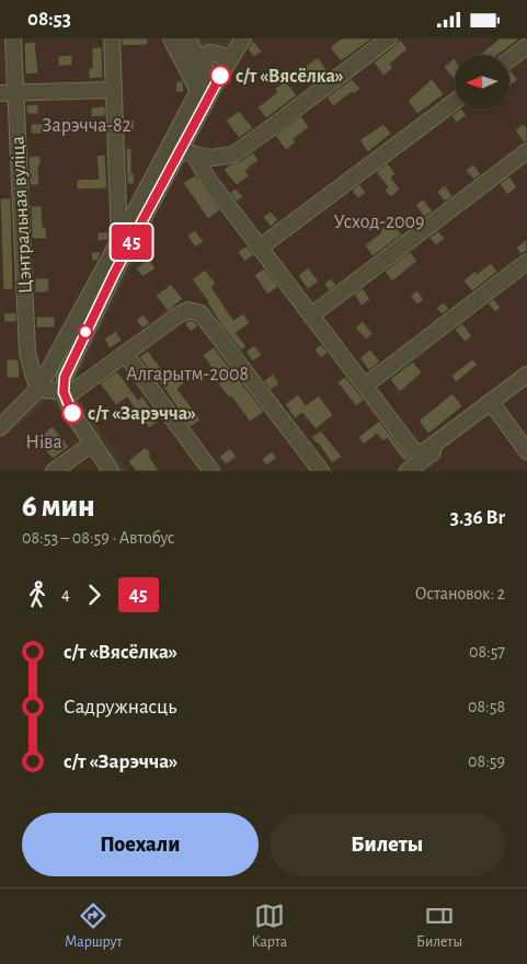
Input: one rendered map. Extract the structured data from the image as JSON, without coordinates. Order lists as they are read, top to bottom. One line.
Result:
{"streets":{"street":["Цэнтральная вуліца"]},"parks":["Зарэчча-82","Усход-2009","Алгарытм-2008","Ніва"],"places":["с/т «Вясёлка»","с/т «Зарэчча»"],"lines":["bus line 45"],"north":"left","page":{"status":"08:53","on_map":"45","heading":["6 мин","08:53 – 08:59 · Автобус","3.36 Br"],"legs":["4","45","Остановок: 2"],"list":[{"name":"с/т «Вясёлка»","value":"08:57"},{"name":"Садружнасць","value":"08:58"},{"name":"с/т «Зарэчча»","value":"08:59"}],"buttons":["Поехали","Билеты"],"tabs":["Маршрут","Карта","Билеты"]}}
